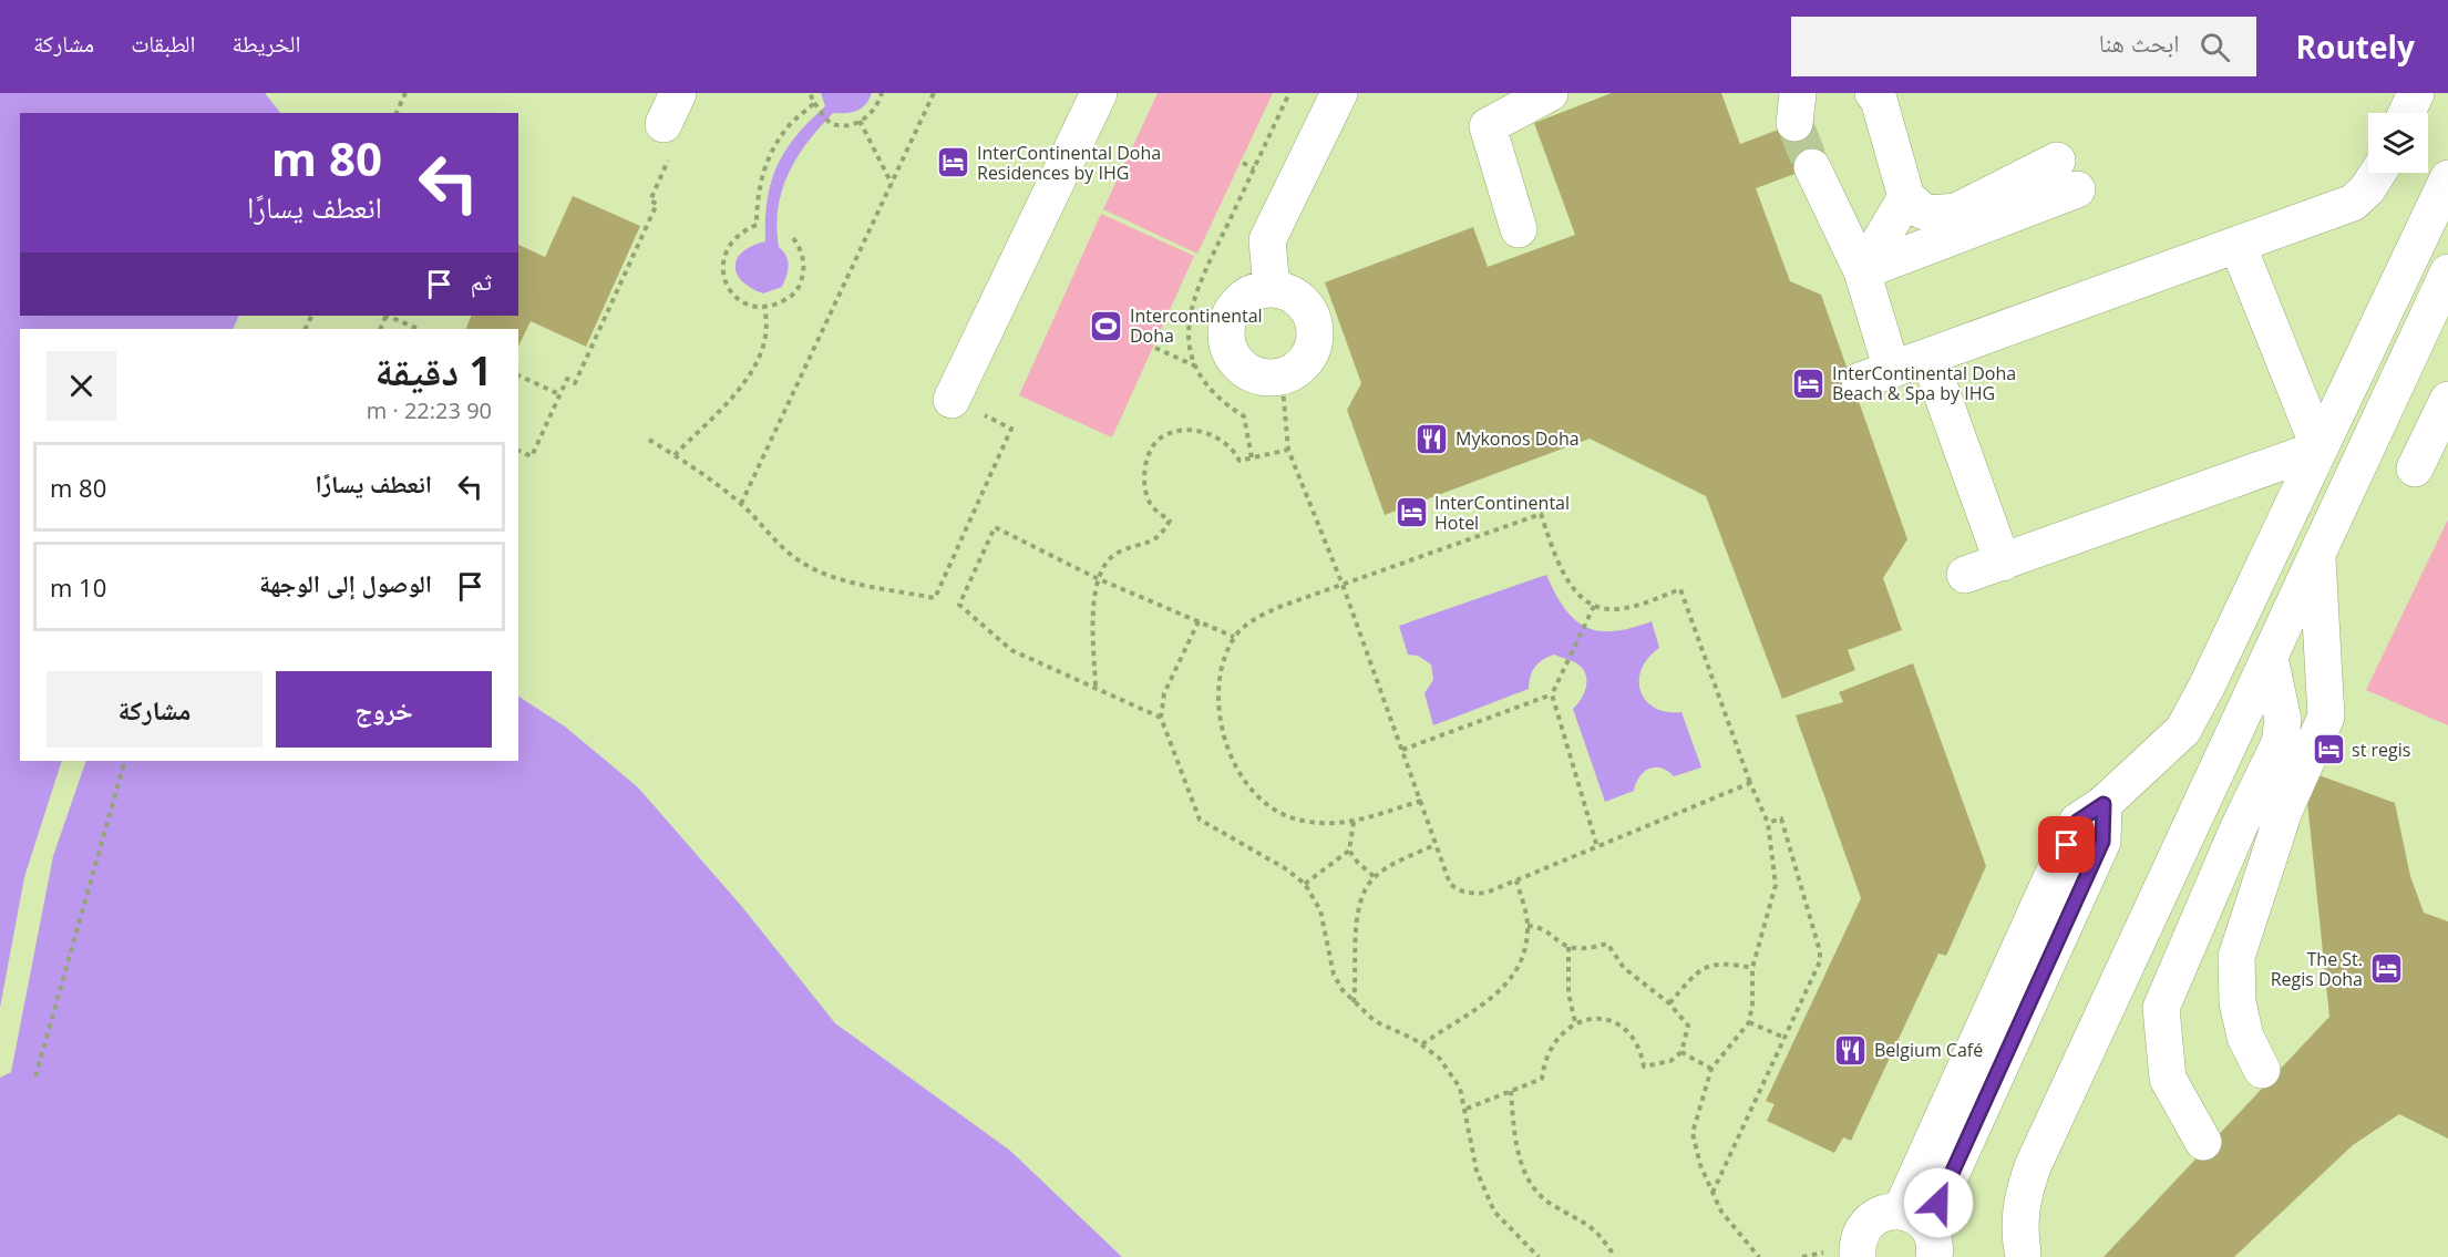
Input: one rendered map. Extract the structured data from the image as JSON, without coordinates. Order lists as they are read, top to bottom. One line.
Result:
{"places":{"hotel":["InterContinental Doha Residences by IHG","InterContinental Doha Beach & Spa by IHG","InterContinental Hotel","st regis","The St. Regis Doha"],"sports":["Intercontinental Doha"],"restaurant":["Mykonos Doha","Belgium Café"]},"page":{"header":"Routely","search":"ابحث هنا","nav":["الخريطة","الطبقات","مشاركة"],"turn":["80 m","انعطف يسارًا"],"then":"ثم","heading":["1 دقيقة","90 m · 22:23"],"list":[{"name":"انعطف يسارًا","value":"80 m"},{"name":"الوصول إلى الوجهة","value":"10 m"}],"buttons":["خروج","مشاركة"]}}
